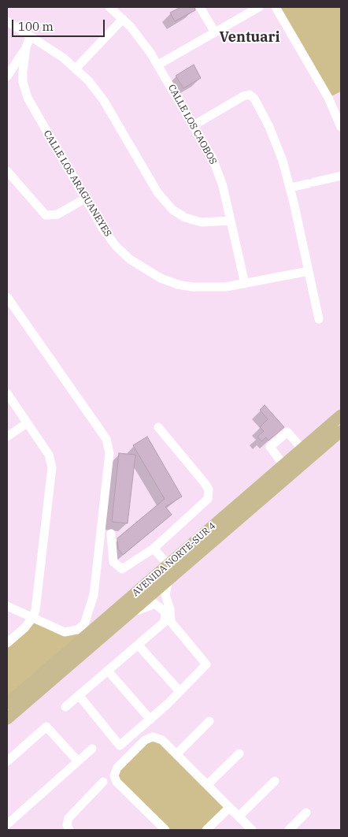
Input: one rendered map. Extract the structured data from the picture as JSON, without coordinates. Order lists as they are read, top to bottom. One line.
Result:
{"streets":{"main road":["AVENIDA NORTE-SUR 4"],"street":["CALLE LOS CAOBOS","CALLE LOS ARAGUANEYES"]},"crossings":[["CALLE LOS CAOBOS","CALLE LOS ARAGUANEYES"]],"districts":["Ventuari"],"scale_bar":"100 m"}
